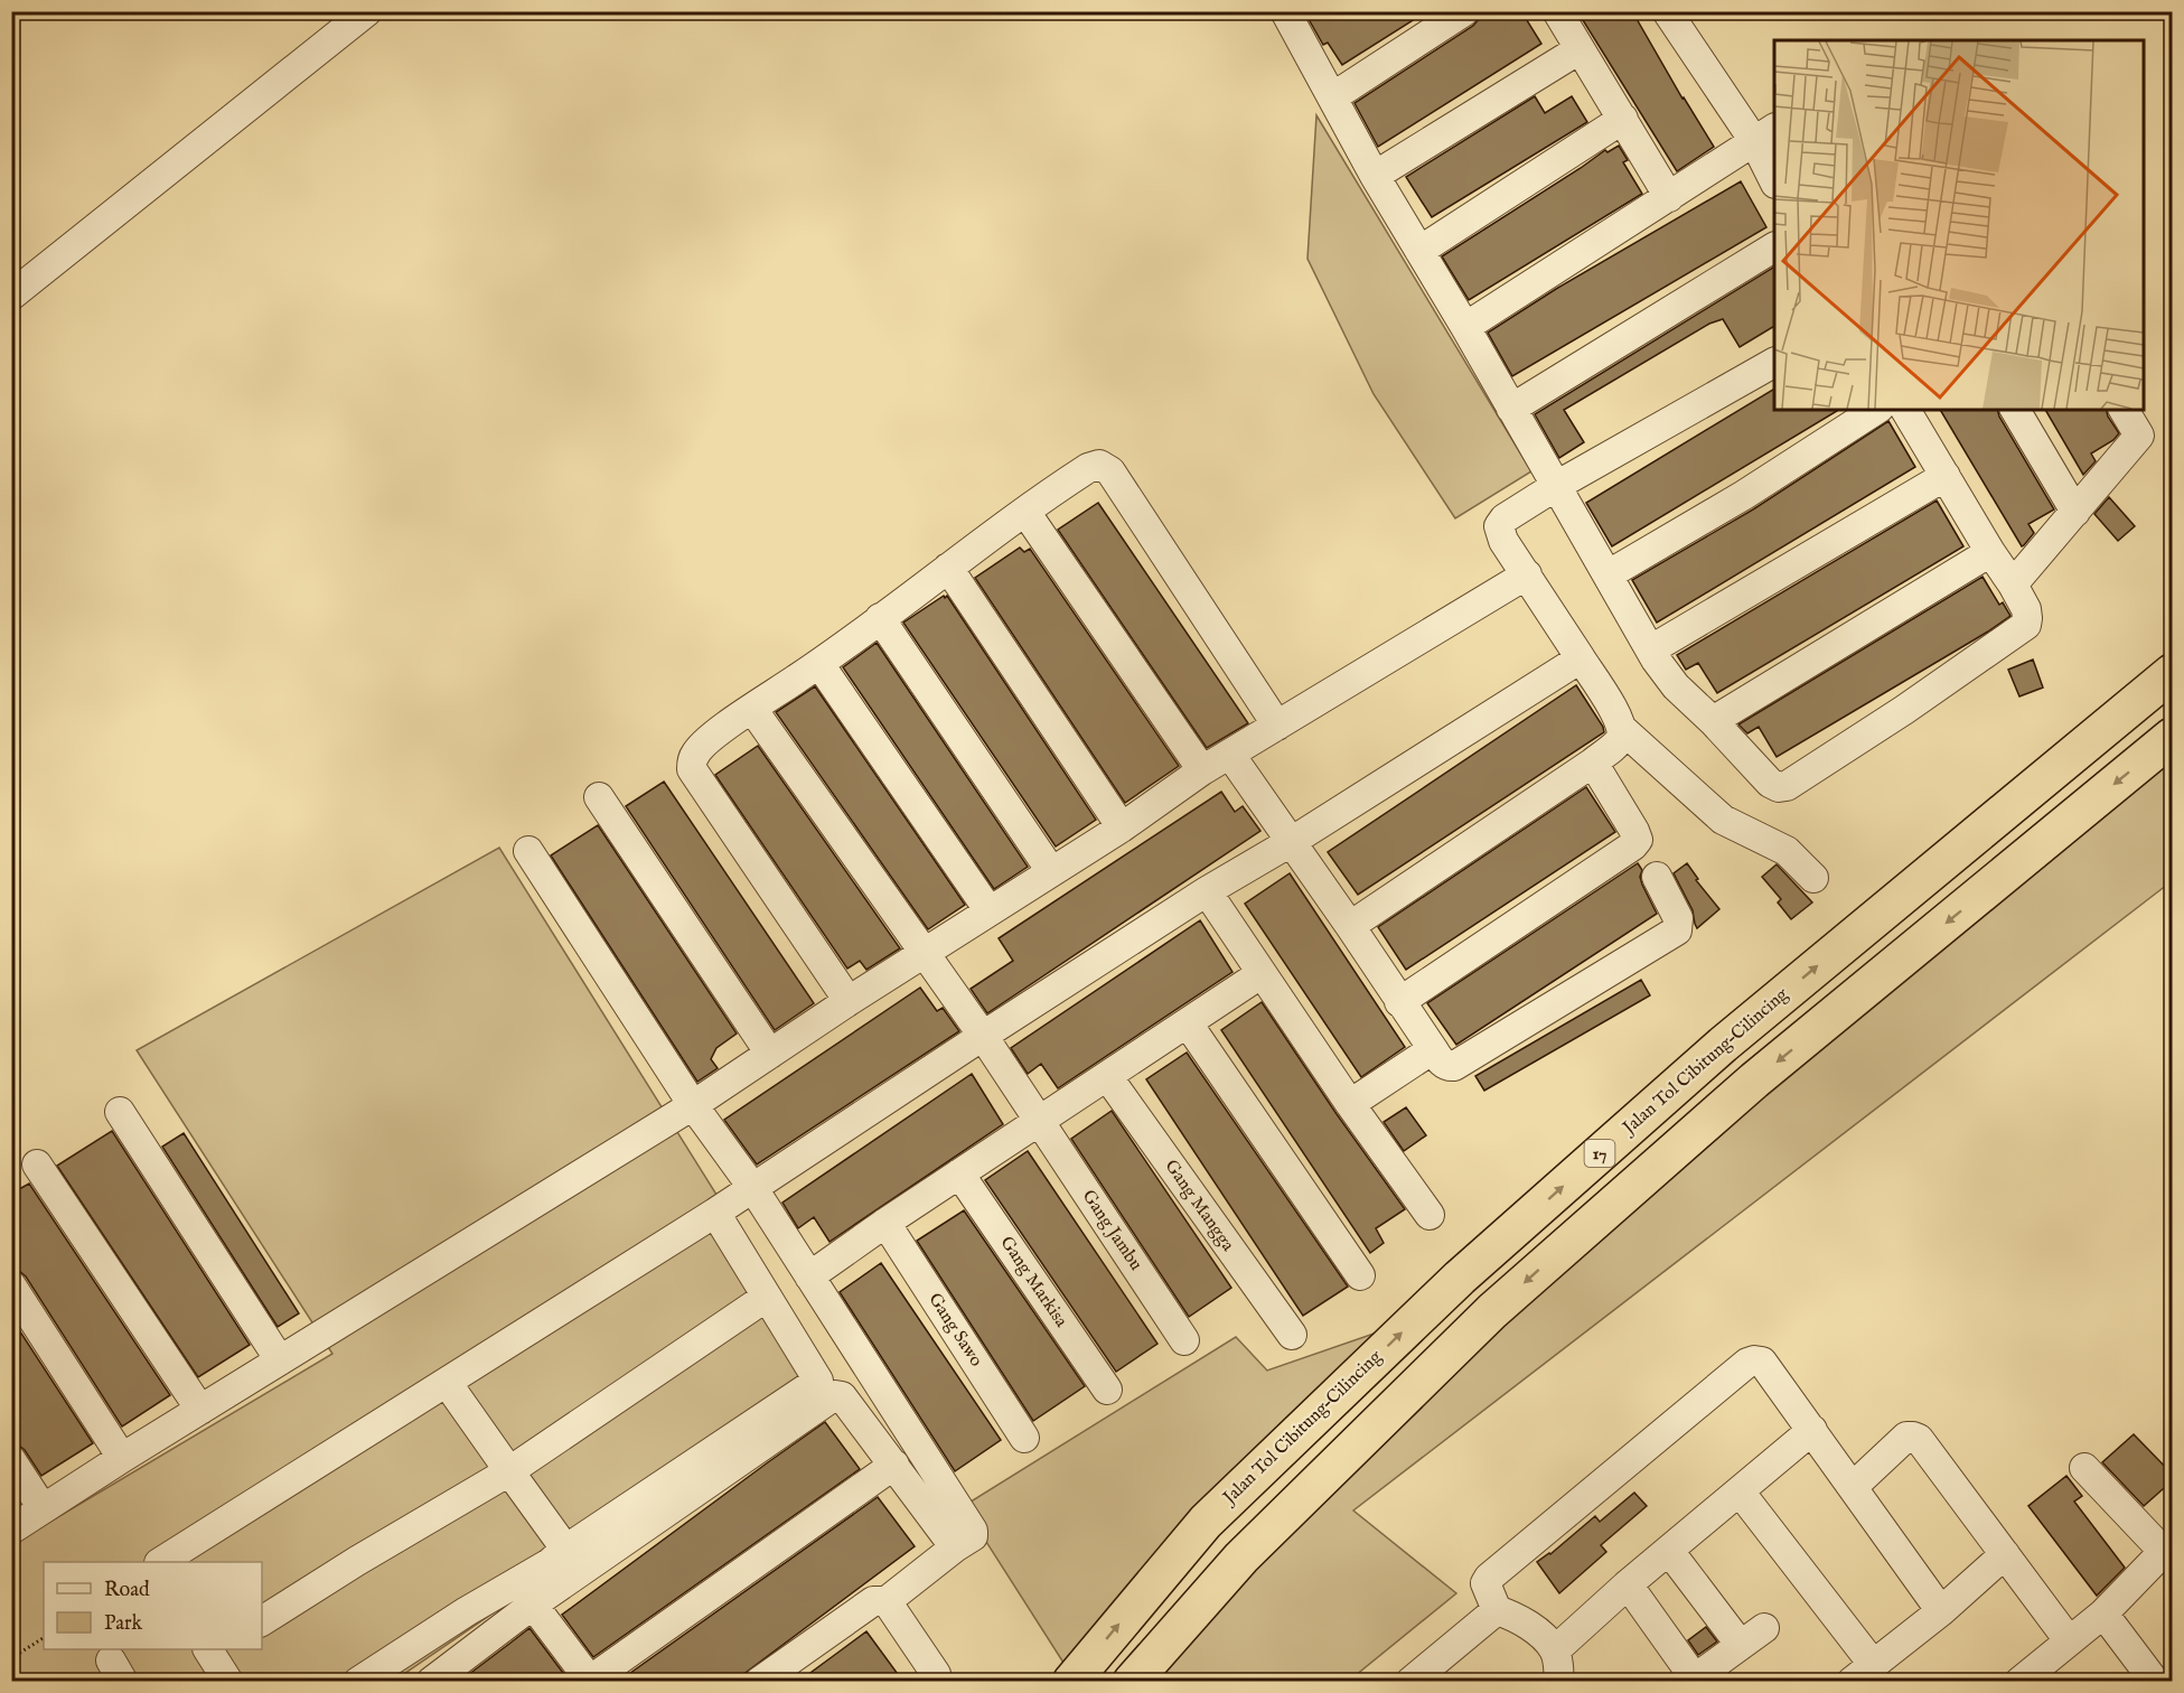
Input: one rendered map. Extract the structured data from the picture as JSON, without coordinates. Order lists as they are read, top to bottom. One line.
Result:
{"streets":{"highway":["Jalan Tol Cibitung–Cilincing","17"],"street":["Gang Mangga","Gang Jambu","Gang Markisa","Gang Sawo"]},"legend":["Road","Park"]}
